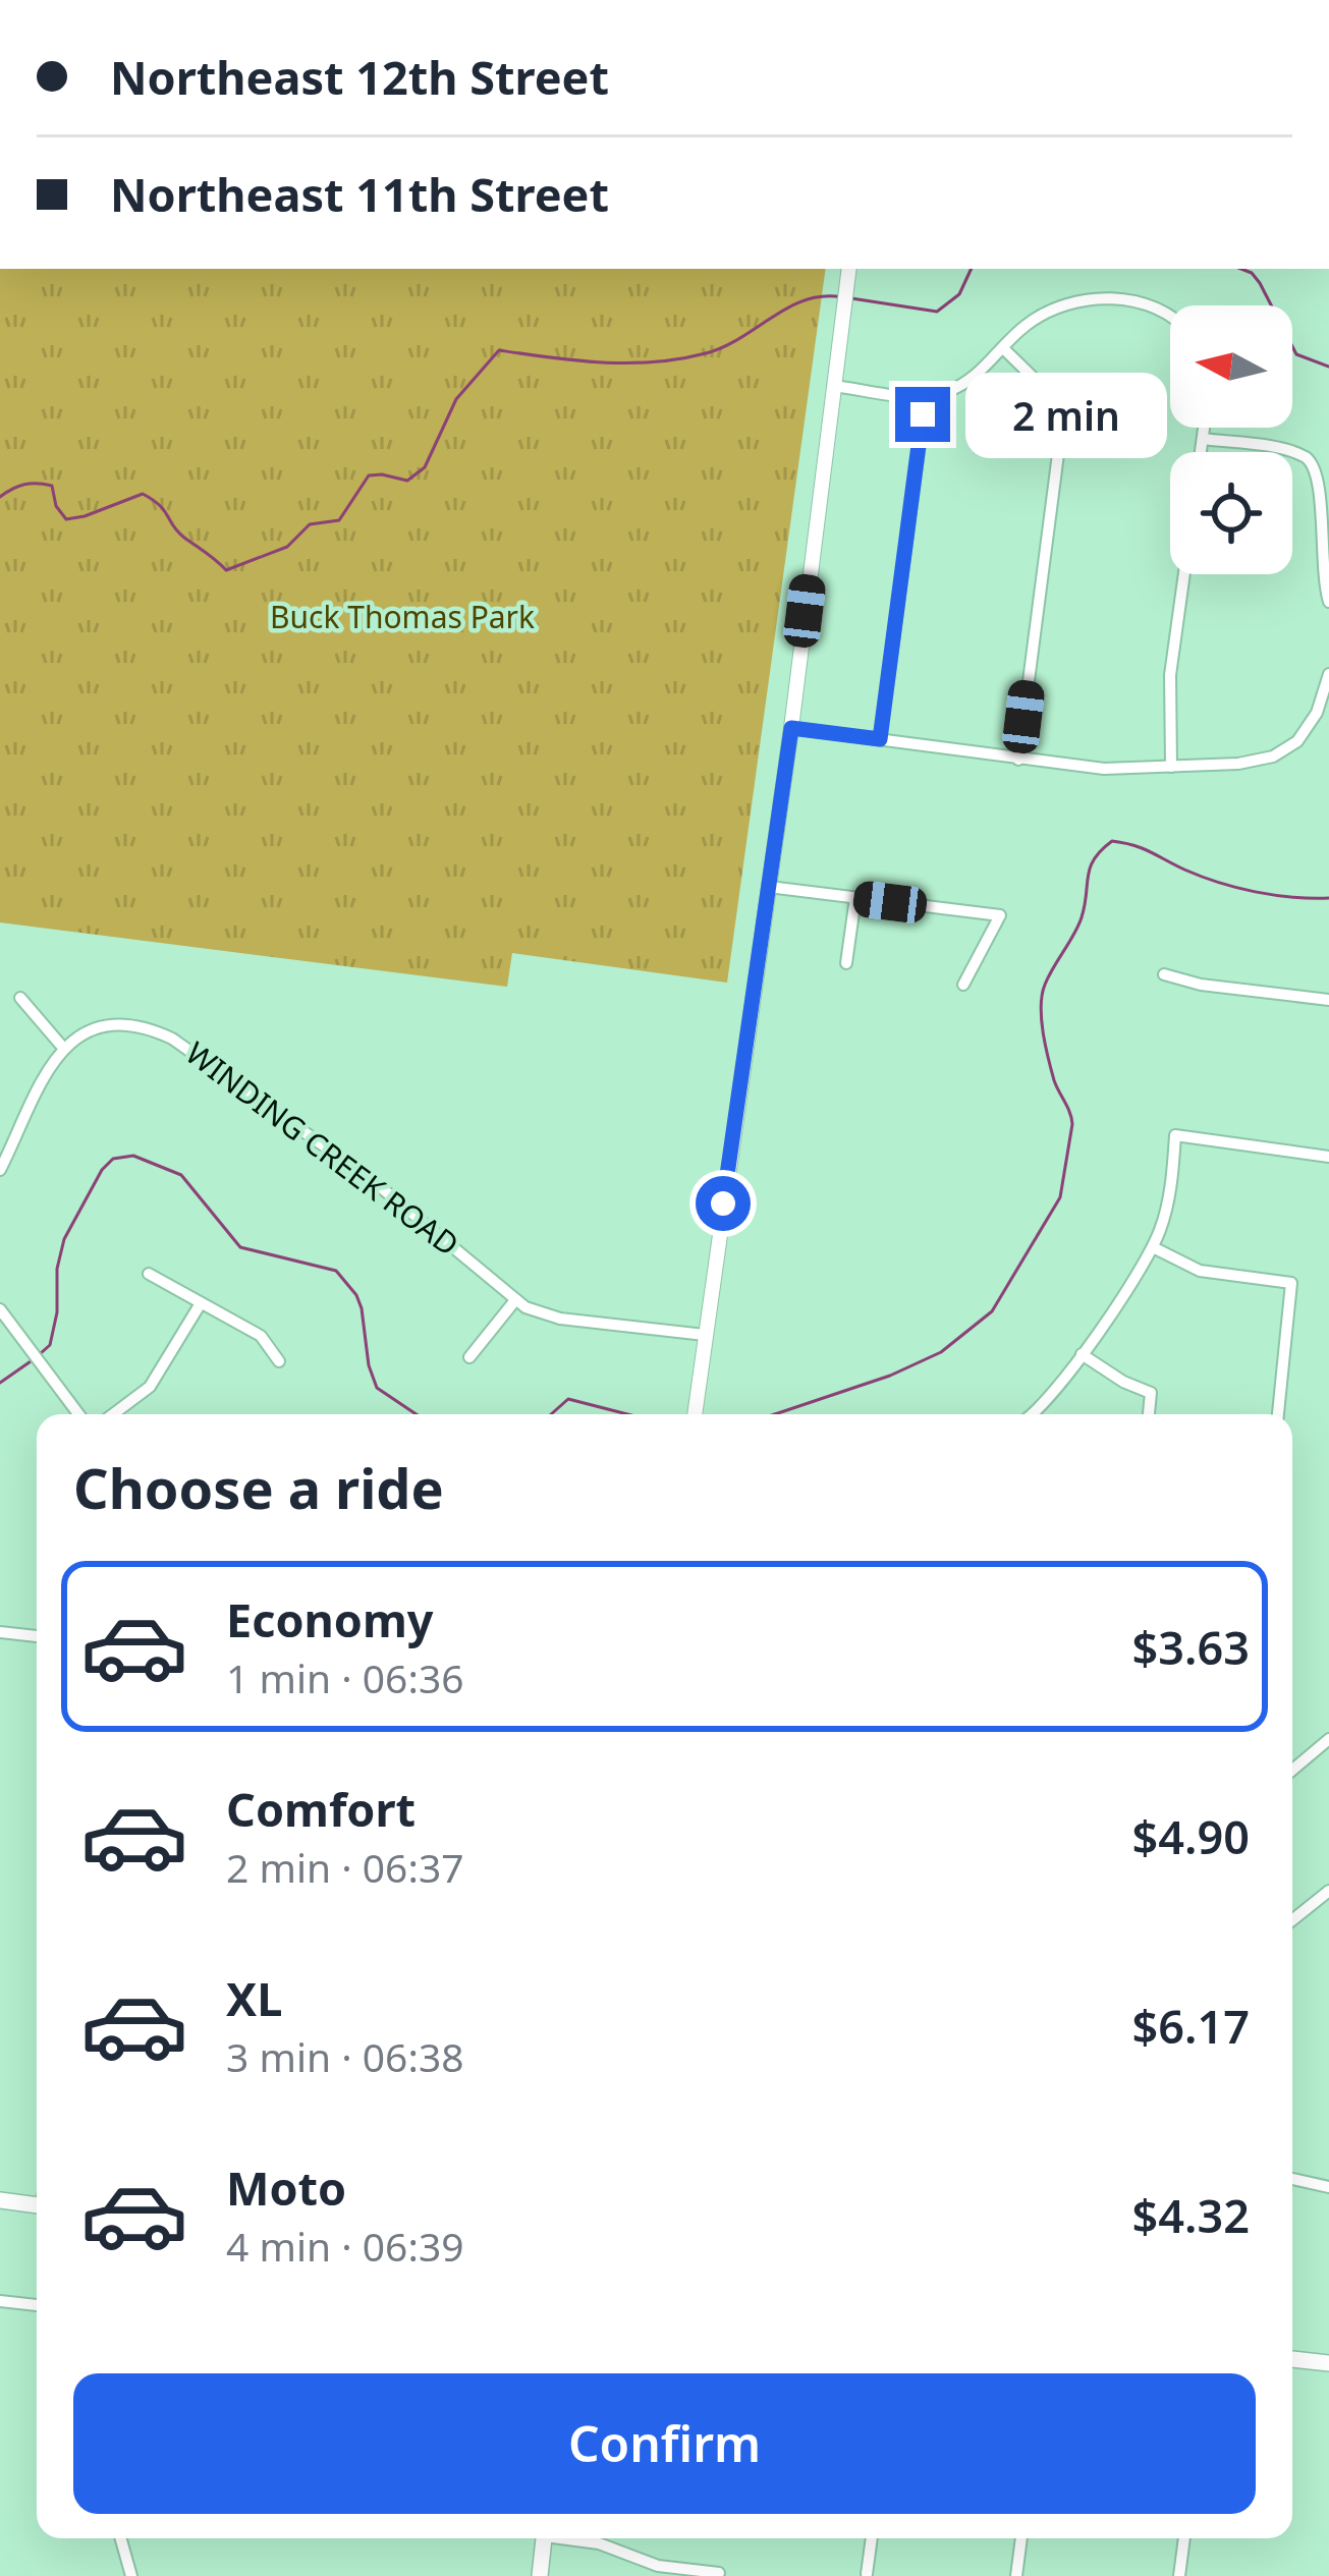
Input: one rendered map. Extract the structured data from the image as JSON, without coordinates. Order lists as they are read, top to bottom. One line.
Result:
{"streets":{"street":["WINDING CREEK ROAD"]},"parks":["Buck Thomas Park"],"north":"left","page":{"banner":["Northeast 12th Street","Northeast 11th Street"],"bubble":"2 min","heading":"Choose a ride","list":[{"name":"Economy","note":"1 min · 06:36","value":"$3.63"},{"name":"Comfort","note":"2 min · 06:37","value":"$4.90"},{"name":"XL","note":"3 min · 06:38","value":"$6.17"},{"name":"Moto","note":"4 min · 06:39","value":"$4.32"}],"buttons":"Confirm"}}
